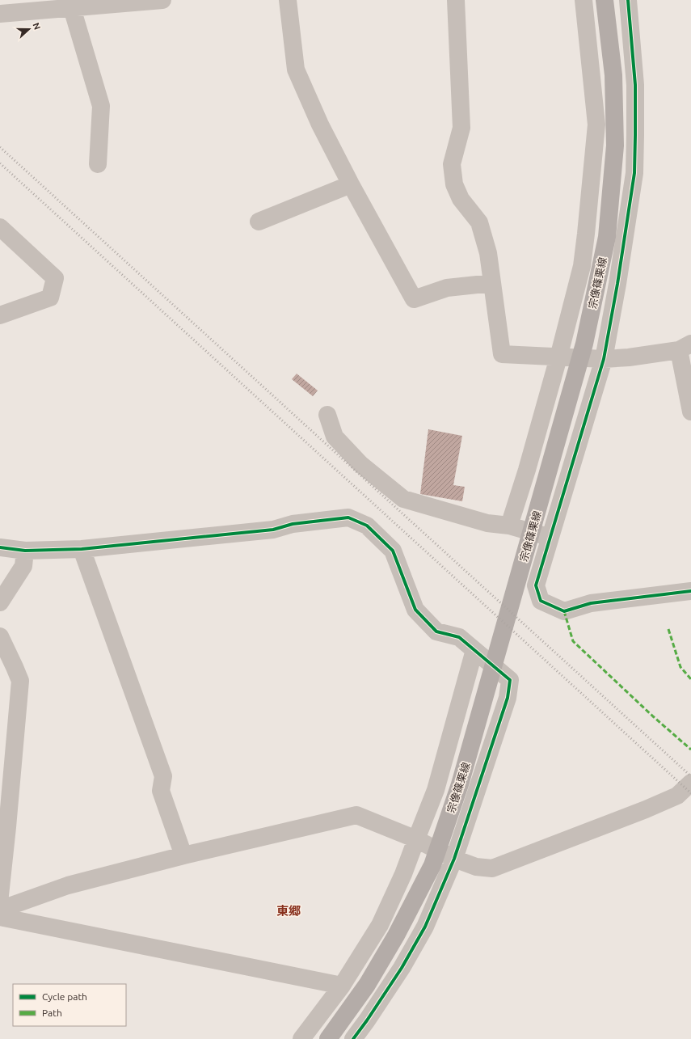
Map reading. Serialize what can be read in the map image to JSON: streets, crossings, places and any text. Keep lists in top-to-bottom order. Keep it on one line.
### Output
{"streets":{"main road":["宗像篠栗線"]},"districts":["東郷"],"legend":["Cycle path","Path"],"north":"right"}
